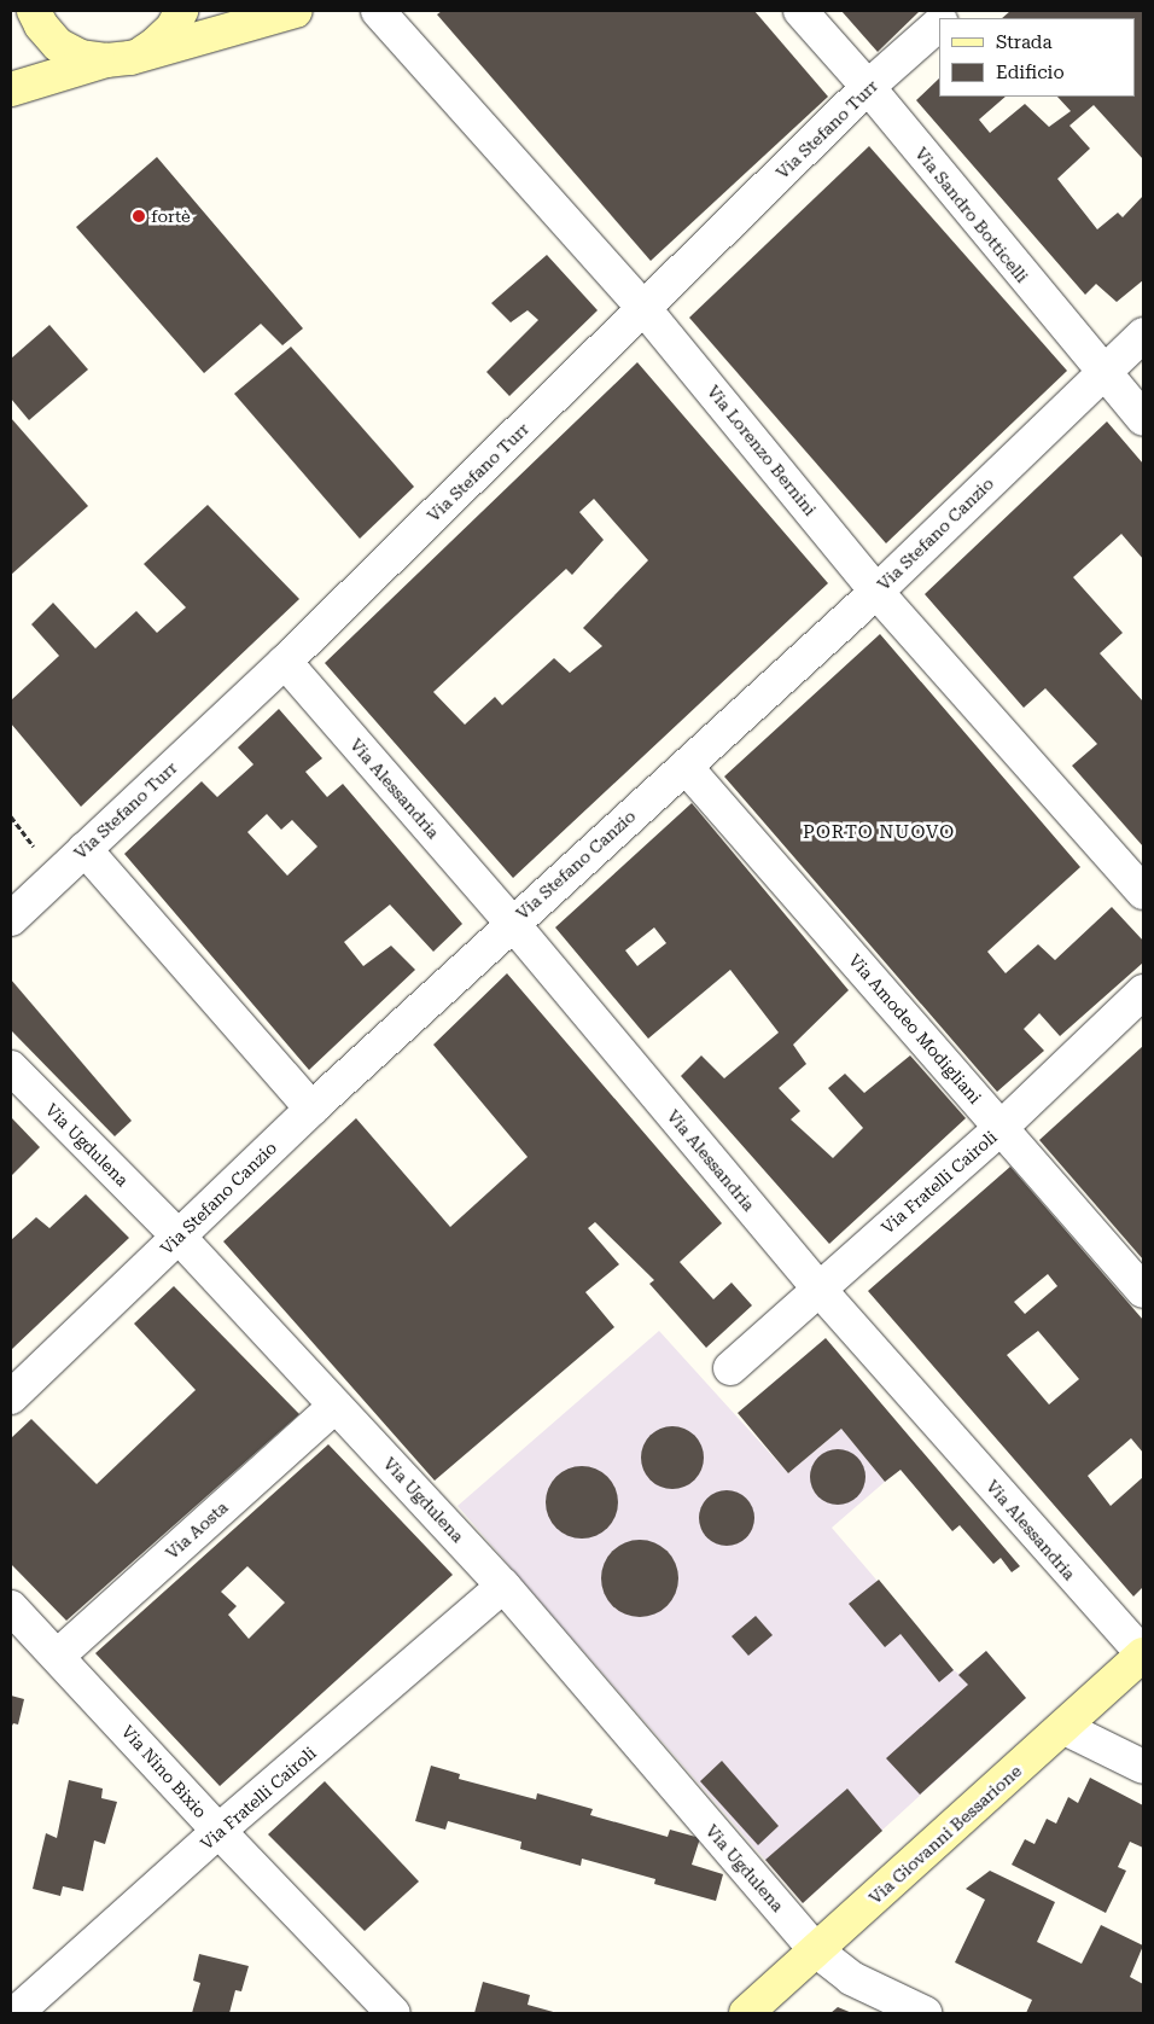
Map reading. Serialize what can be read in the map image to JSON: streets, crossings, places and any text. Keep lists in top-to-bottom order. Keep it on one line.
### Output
{"streets":{"street":["Via Stefano Turr","Via Sandro Botticelli","Via Lorenzo Bernini","Via Stefano Canzio","Via Alessandria","Via Amodeo Modigliani","Via Ugdulena","Via Fratelli Cairoli","Via Aosta","Via Nino Bixio","Via Giovanni Bessarione"]},"crossings":[["Via Stefano Turr","Via Sandro Botticelli"],["Via Stefano Turr","Via Lorenzo Bernini"],["Via Stefano Turr","Via Alessandria"],["Via Sandro Botticelli","Via Stefano Canzio"],["Via Lorenzo Bernini","Via Stefano Canzio"],["Via Stefano Canzio","Via Alessandria"],["Via Stefano Canzio","Via Amodeo Modigliani"],["Via Stefano Canzio","Via Ugdulena"],["Via Alessandria","Via Fratelli Cairoli"],["Via Alessandria","Via Giovanni Bessarione"],["Via Amodeo Modigliani","Via Fratelli Cairoli"],["Via Ugdulena","Via Fratelli Cairoli"],["Via Ugdulena","Via Aosta"],["Via Ugdulena","Via Giovanni Bessarione"],["Via Fratelli Cairoli","Via Nino Bixio"],["Via Aosta","Via Nino Bixio"]],"districts":["PORTO NUOVO"],"places":["fortè"],"legend":["Strada","Edificio"]}
